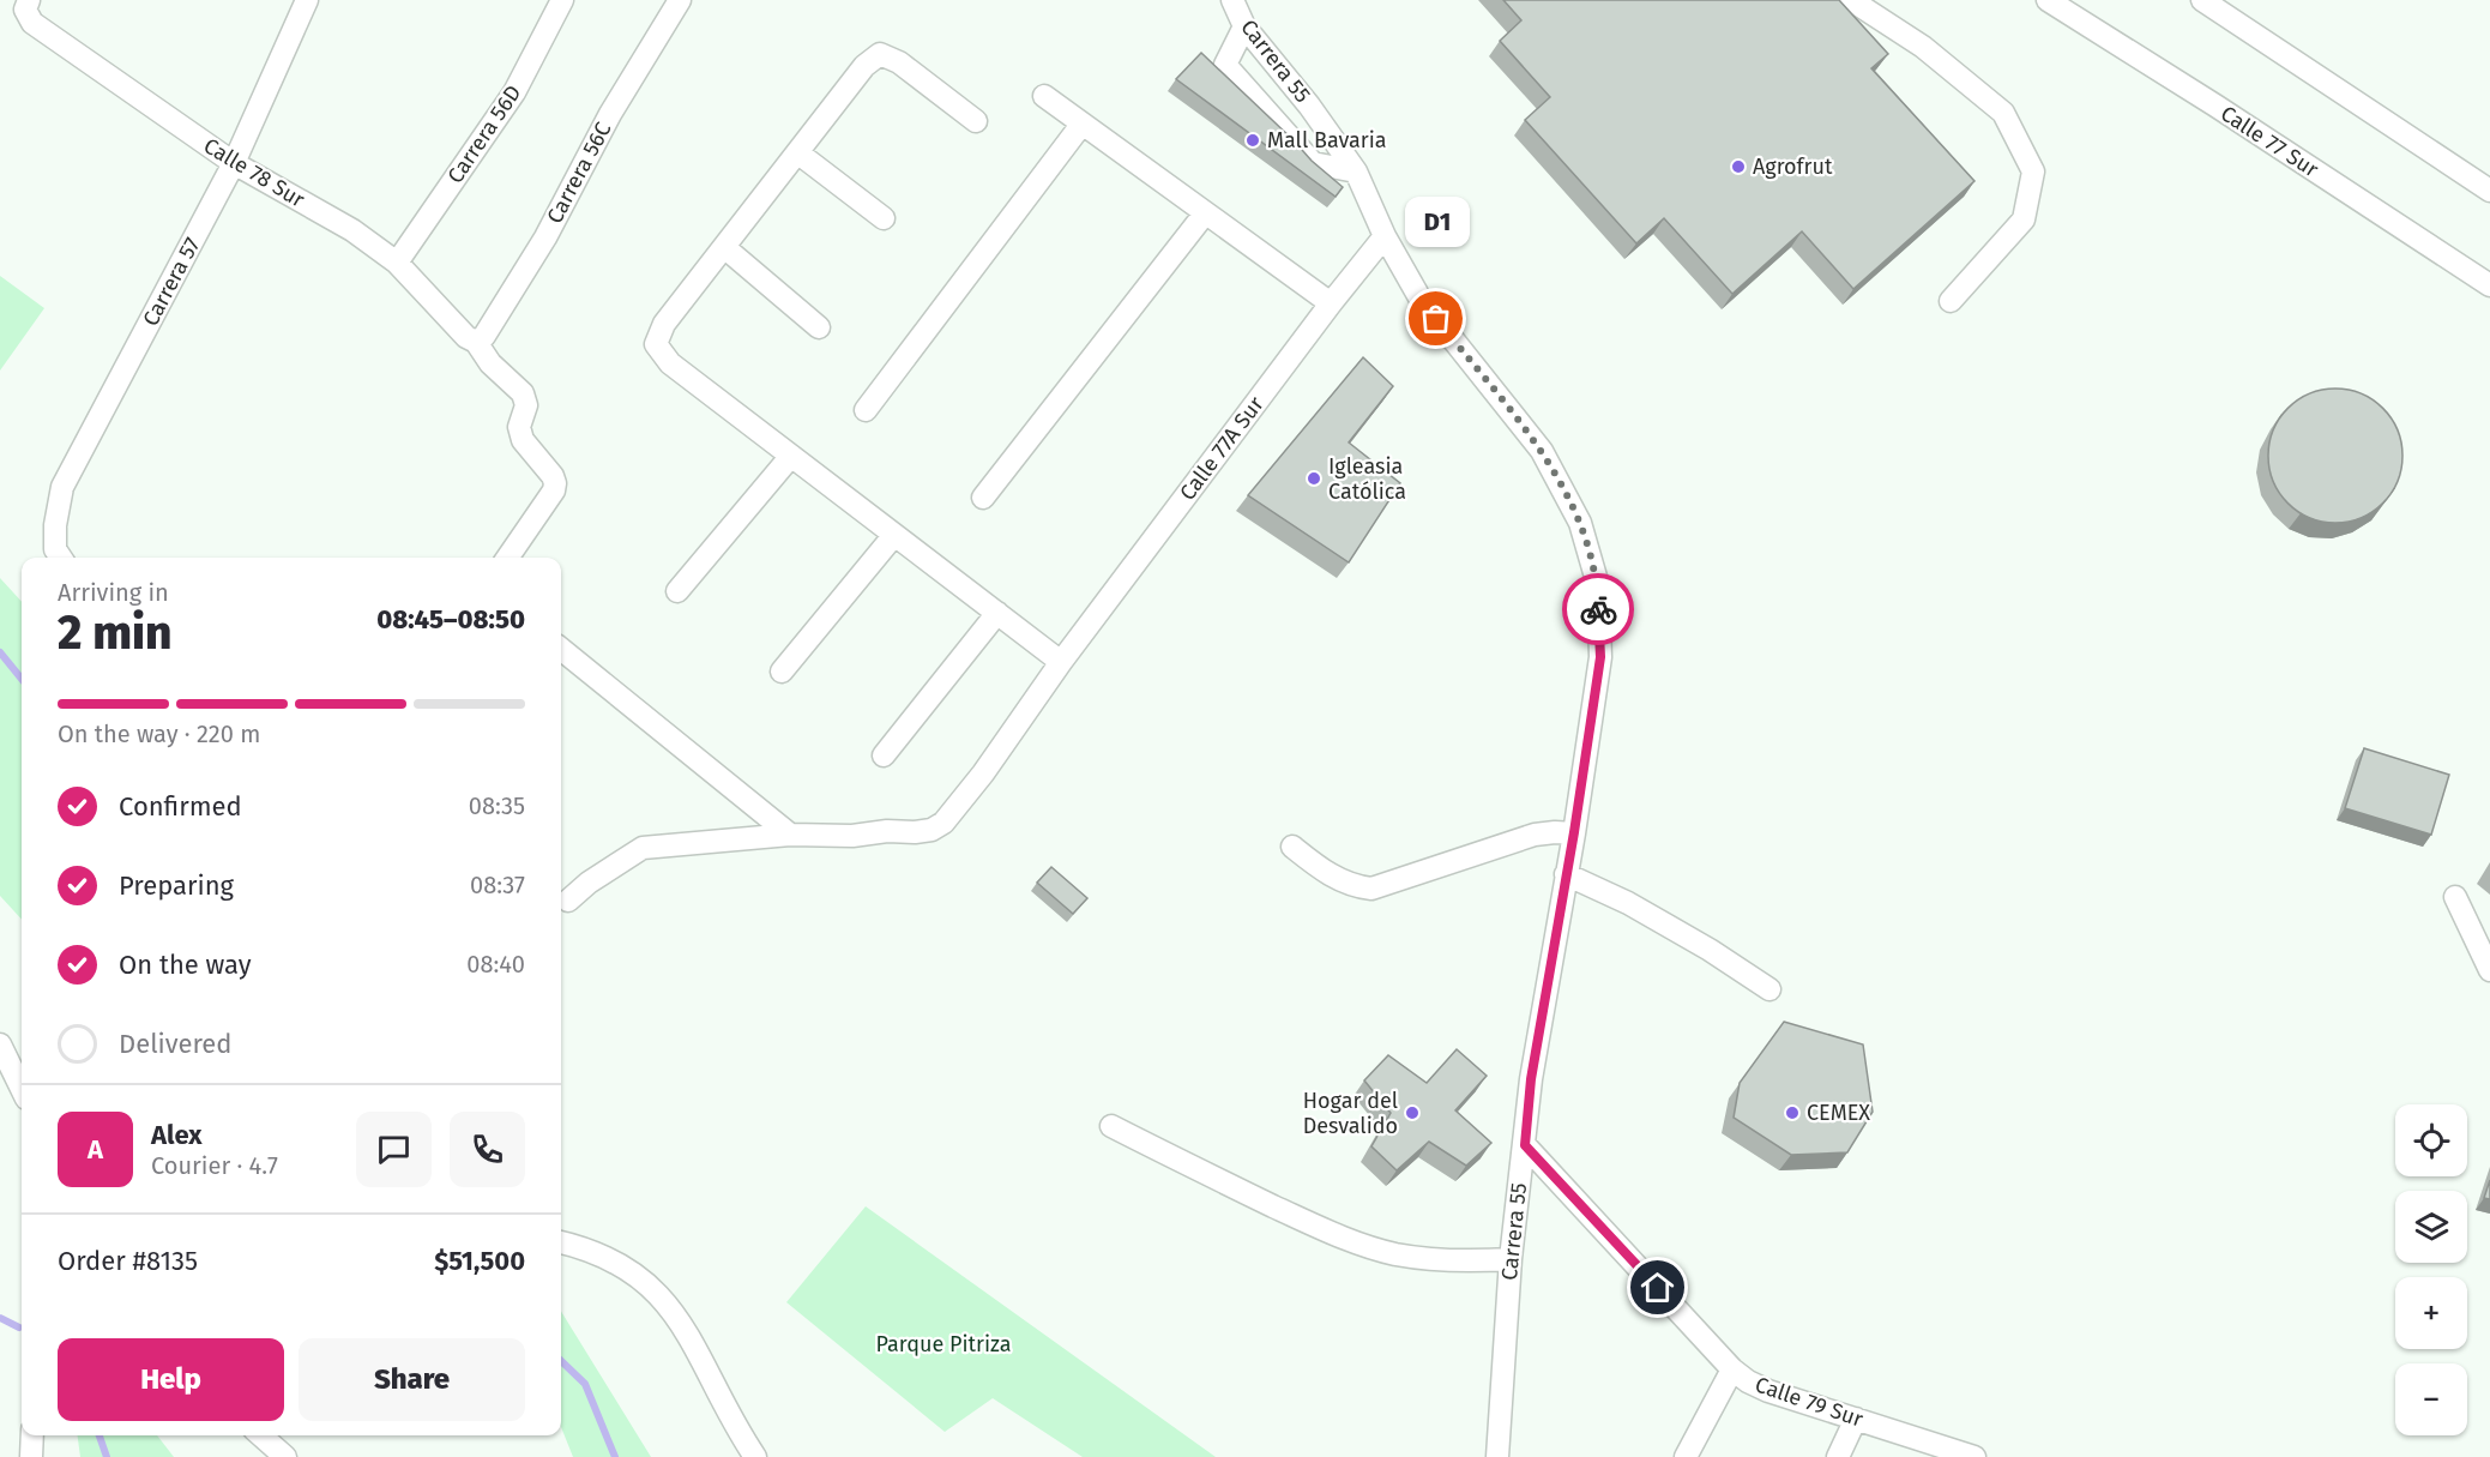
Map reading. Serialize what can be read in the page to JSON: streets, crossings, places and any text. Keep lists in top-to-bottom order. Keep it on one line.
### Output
{"streets":{"street":["Carrera 55","Carrera 56D","Calle 77 Sur","Calle 78 Sur","Carrera 56C","Carrera 57","Calle 77A Sur","Calle 79 Sur"]},"crossings":[["Carrera 55","Calle 77A Sur"],["Carrera 55","Calle 79 Sur"],["Carrera 56D","Calle 78 Sur"],["Calle 78 Sur","Carrera 56C"],["Calle 78 Sur","Carrera 57"]],"parks":["Parque Pitriza"],"places":["Mall Bavaria","Agrofrut","D1","Igleasia Católica","Hogar del Desvalido","CEMEX"],"page":{"bubble":"D1","heading":["2 min","Arriving in","08:45–08:50"],"panel":["Alex","Courier · 4.7","Order #8135","$51,500"],"bar":"On the way · 220 m","list":[["Confirmed","08:35"],["Preparing","08:37"],["On the way","08:40"],"Delivered"],"map_buttons":["+","−"],"round":"A","buttons":["Help","Share"]}}
